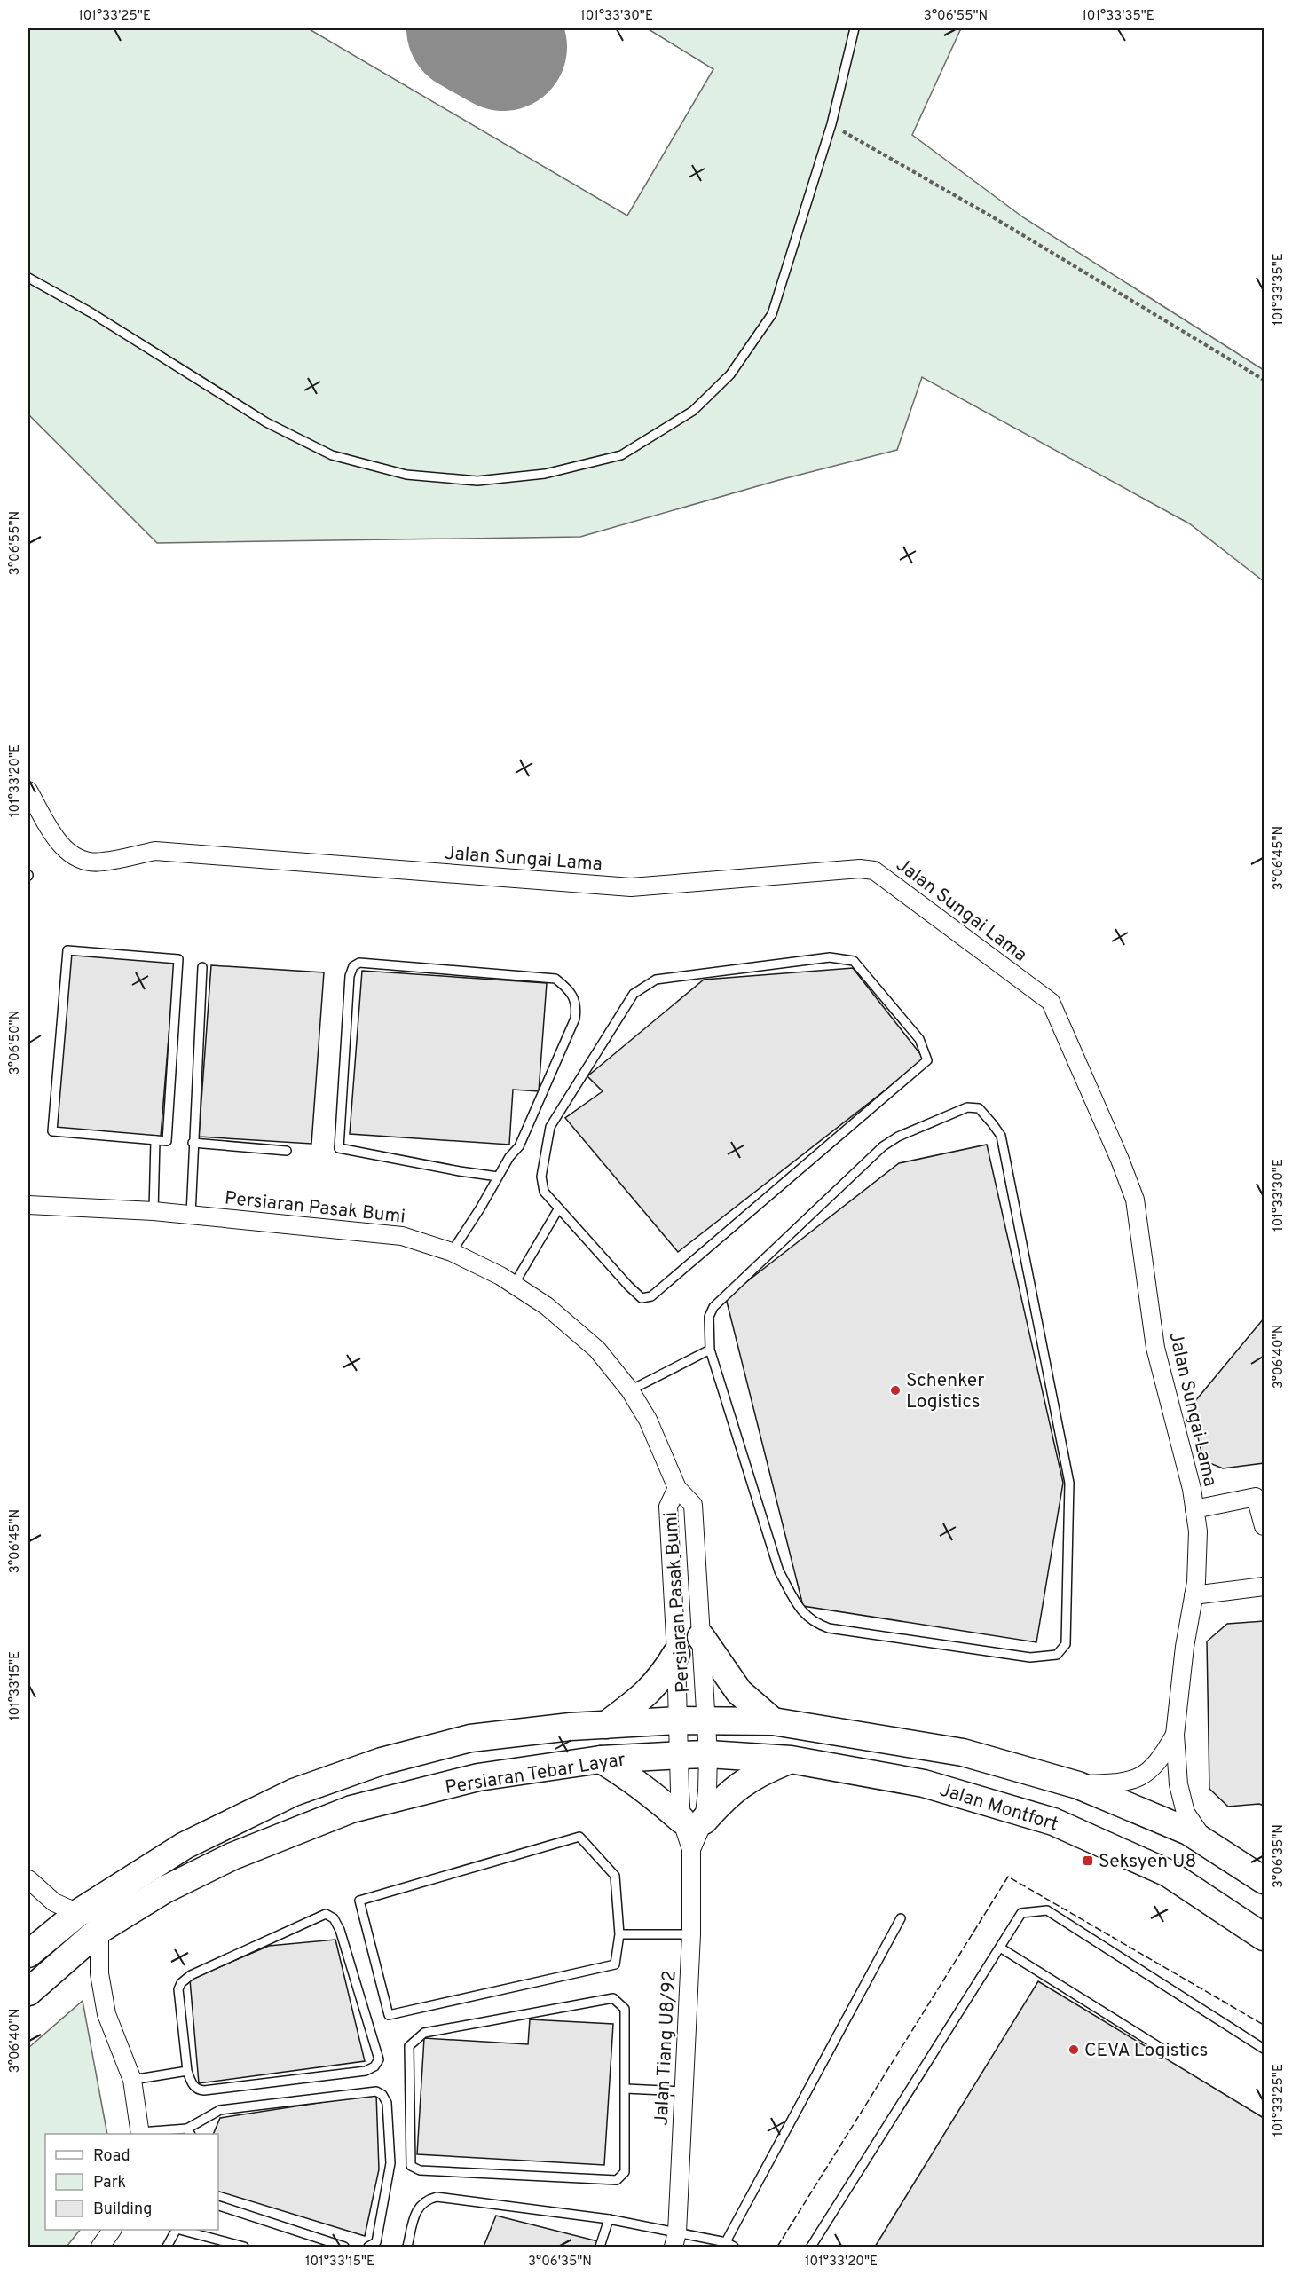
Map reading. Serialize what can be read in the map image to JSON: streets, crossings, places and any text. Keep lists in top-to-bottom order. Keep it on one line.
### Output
{"streets":{"main road":["Persiaran Tebar Layar","Jalan Montfort"],"street":["Jalan Sungai Lama","Persiaran Pasak Bumi","Jalan Tiang U8/92"]},"crossings":[["Persiaran Pasak Bumi","Persiaran Tebar Layar"],["Persiaran Pasak Bumi","Jalan Tiang U8/92"],["Persiaran Tebar Layar","Jalan Montfort"],["Persiaran Tebar Layar","Jalan Tiang U8/92"],["Jalan Montfort","Jalan Tiang U8/92"]],"places":{"other":["Schenker Logistics","CEVA Logistics"],"transit":["Seksyen U8"]},"legend":["Road","Park","Building"],"coordinates":["101°33'25\"E","101°33'30\"E","3°06'55\"N","101°33'35\"E","101°33'20\"E","3°06'45\"N","3°06'50\"N","3°06'40\"N","101°33'15\"E","3°06'35\"N"]}
